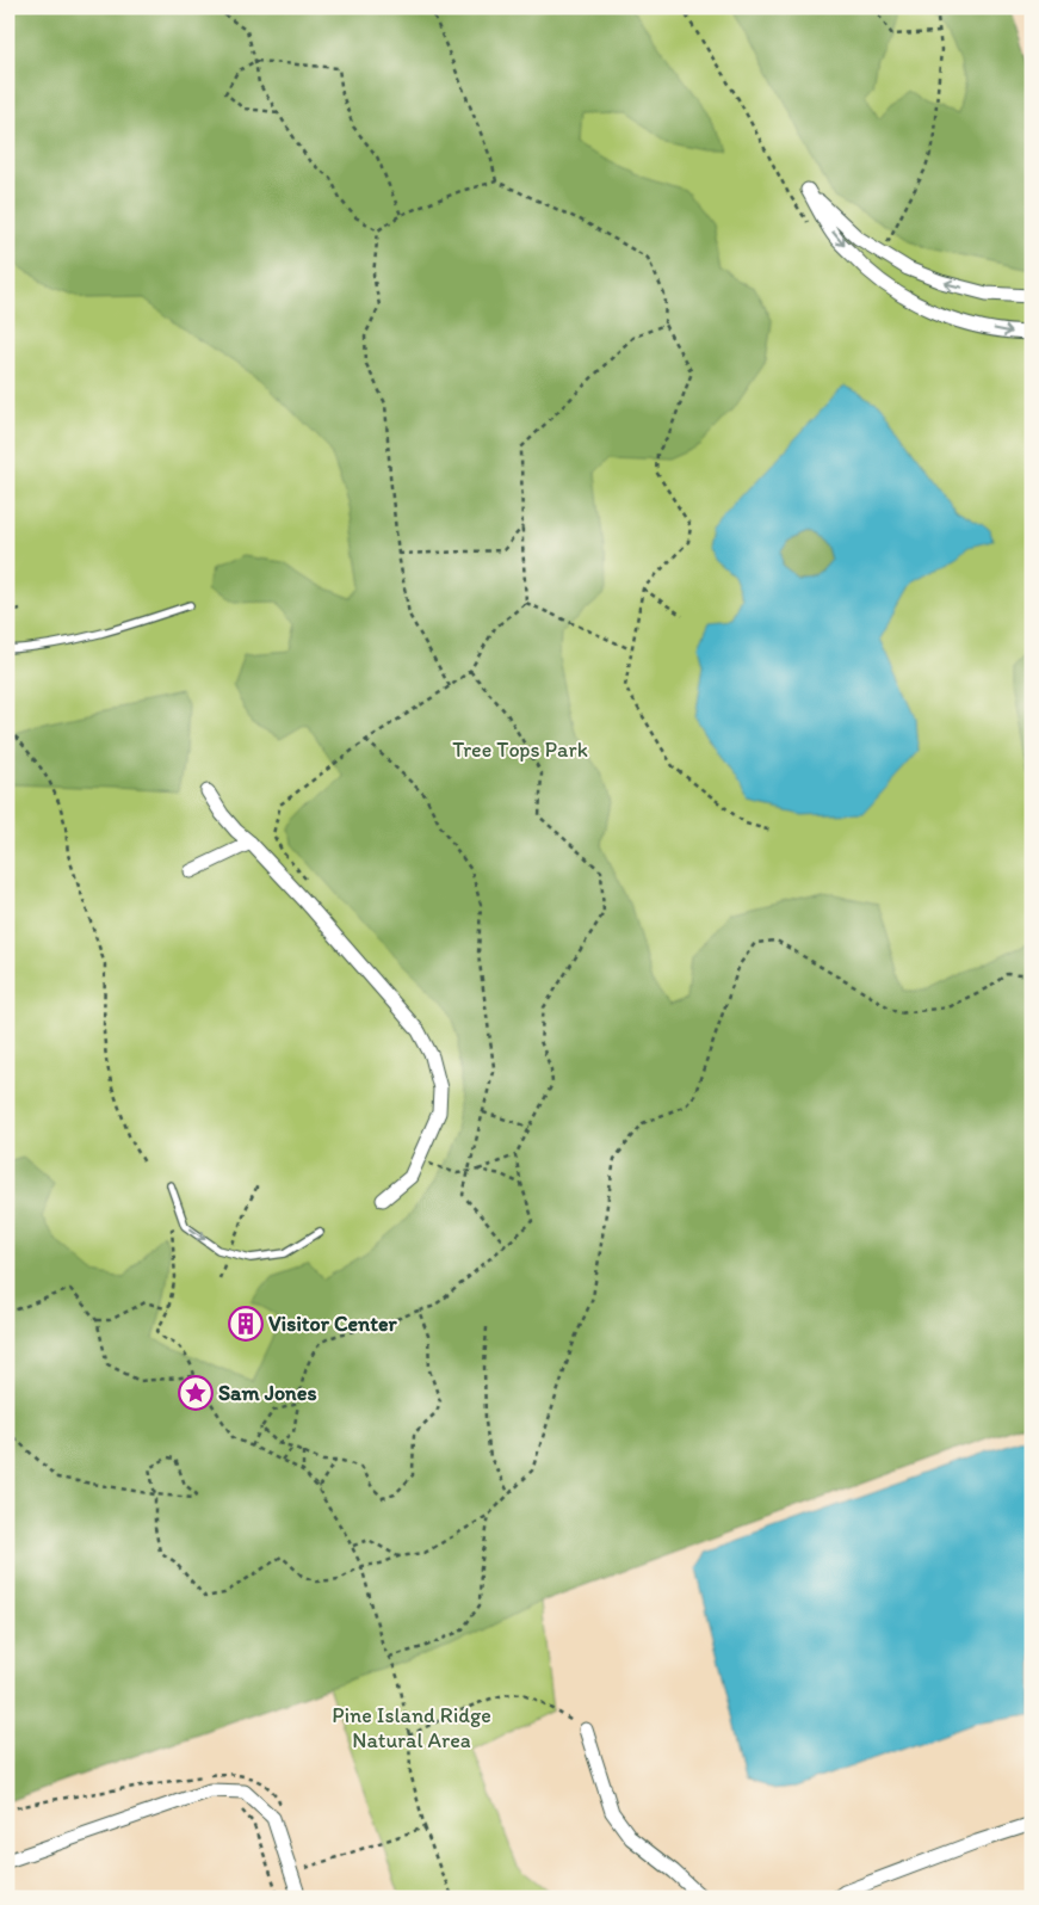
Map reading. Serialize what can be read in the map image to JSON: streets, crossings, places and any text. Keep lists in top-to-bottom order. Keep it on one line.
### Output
{"parks":["Tree Tops Park","Pine Island Ridge Natural Area"],"places":{"building":["Visitor Center"],"place":["Sam Jones"]}}
